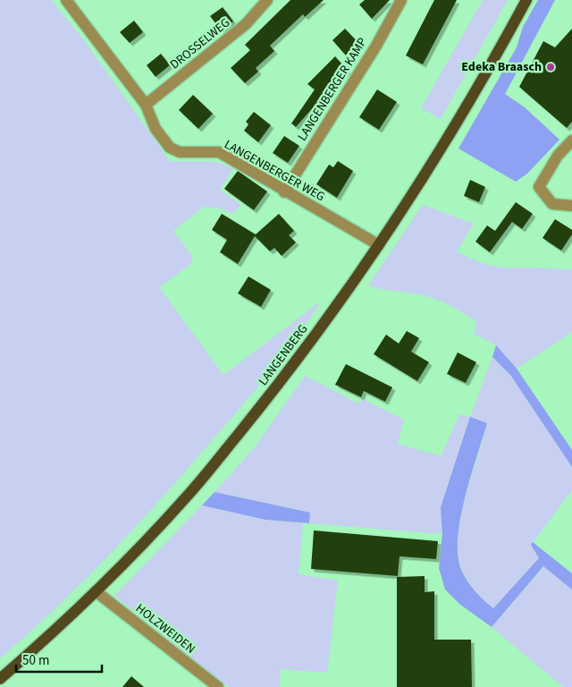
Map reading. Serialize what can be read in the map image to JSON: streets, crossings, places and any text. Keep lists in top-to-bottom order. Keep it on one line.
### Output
{"streets":{"main road":["LANGENBERG"],"street":["DROSSELWEG","LANGENBERGER KAMP","LANGENBERGER WEG","HOLZWEIDEN"]},"crossings":[["DROSSELWEG","LANGENBERGER WEG"],["LANGENBERGER KAMP","LANGENBERGER WEG"],["LANGENBERGER WEG","LANGENBERG"],["LANGENBERG","HOLZWEIDEN"]],"places":["Edeka Braasch"],"scale_bar":"50 m"}
